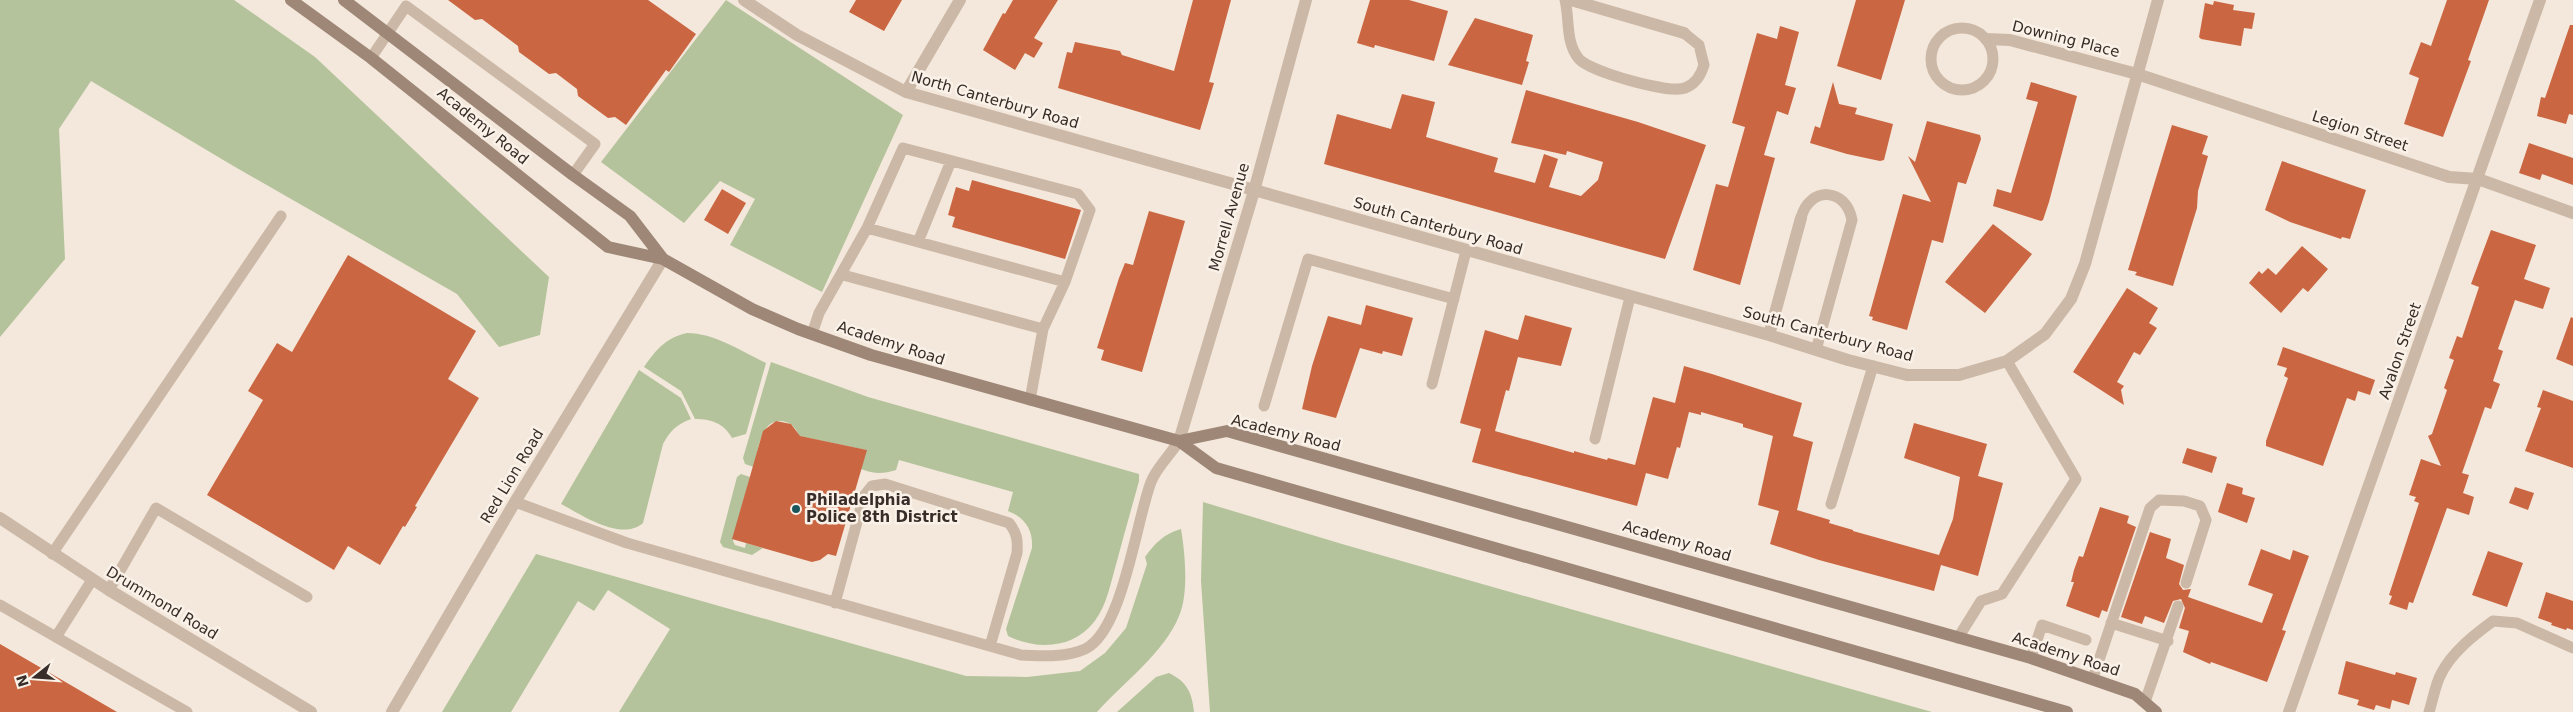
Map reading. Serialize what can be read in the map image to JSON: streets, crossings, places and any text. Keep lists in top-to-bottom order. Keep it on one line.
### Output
{"streets":{"main road":["Academy Road"],"street":["Downing Place","North Canterbury Road","Legion Street","Morrell Avenue","South Canterbury Road","Avalon Street","Red Lion Road","Drummond Road"]},"crossings":[["Downing Place","Legion Street"],["Downing Place","South Canterbury Road"],["North Canterbury Road","Morrell Avenue"],["North Canterbury Road","South Canterbury Road"],["Academy Road","Morrell Avenue"],["Academy Road","Red Lion Road"],["Legion Street","South Canterbury Road"],["Legion Street","Avalon Street"],["Morrell Avenue","South Canterbury Road"]],"places":["Philadelphia Police 8th District"],"north":"left"}
